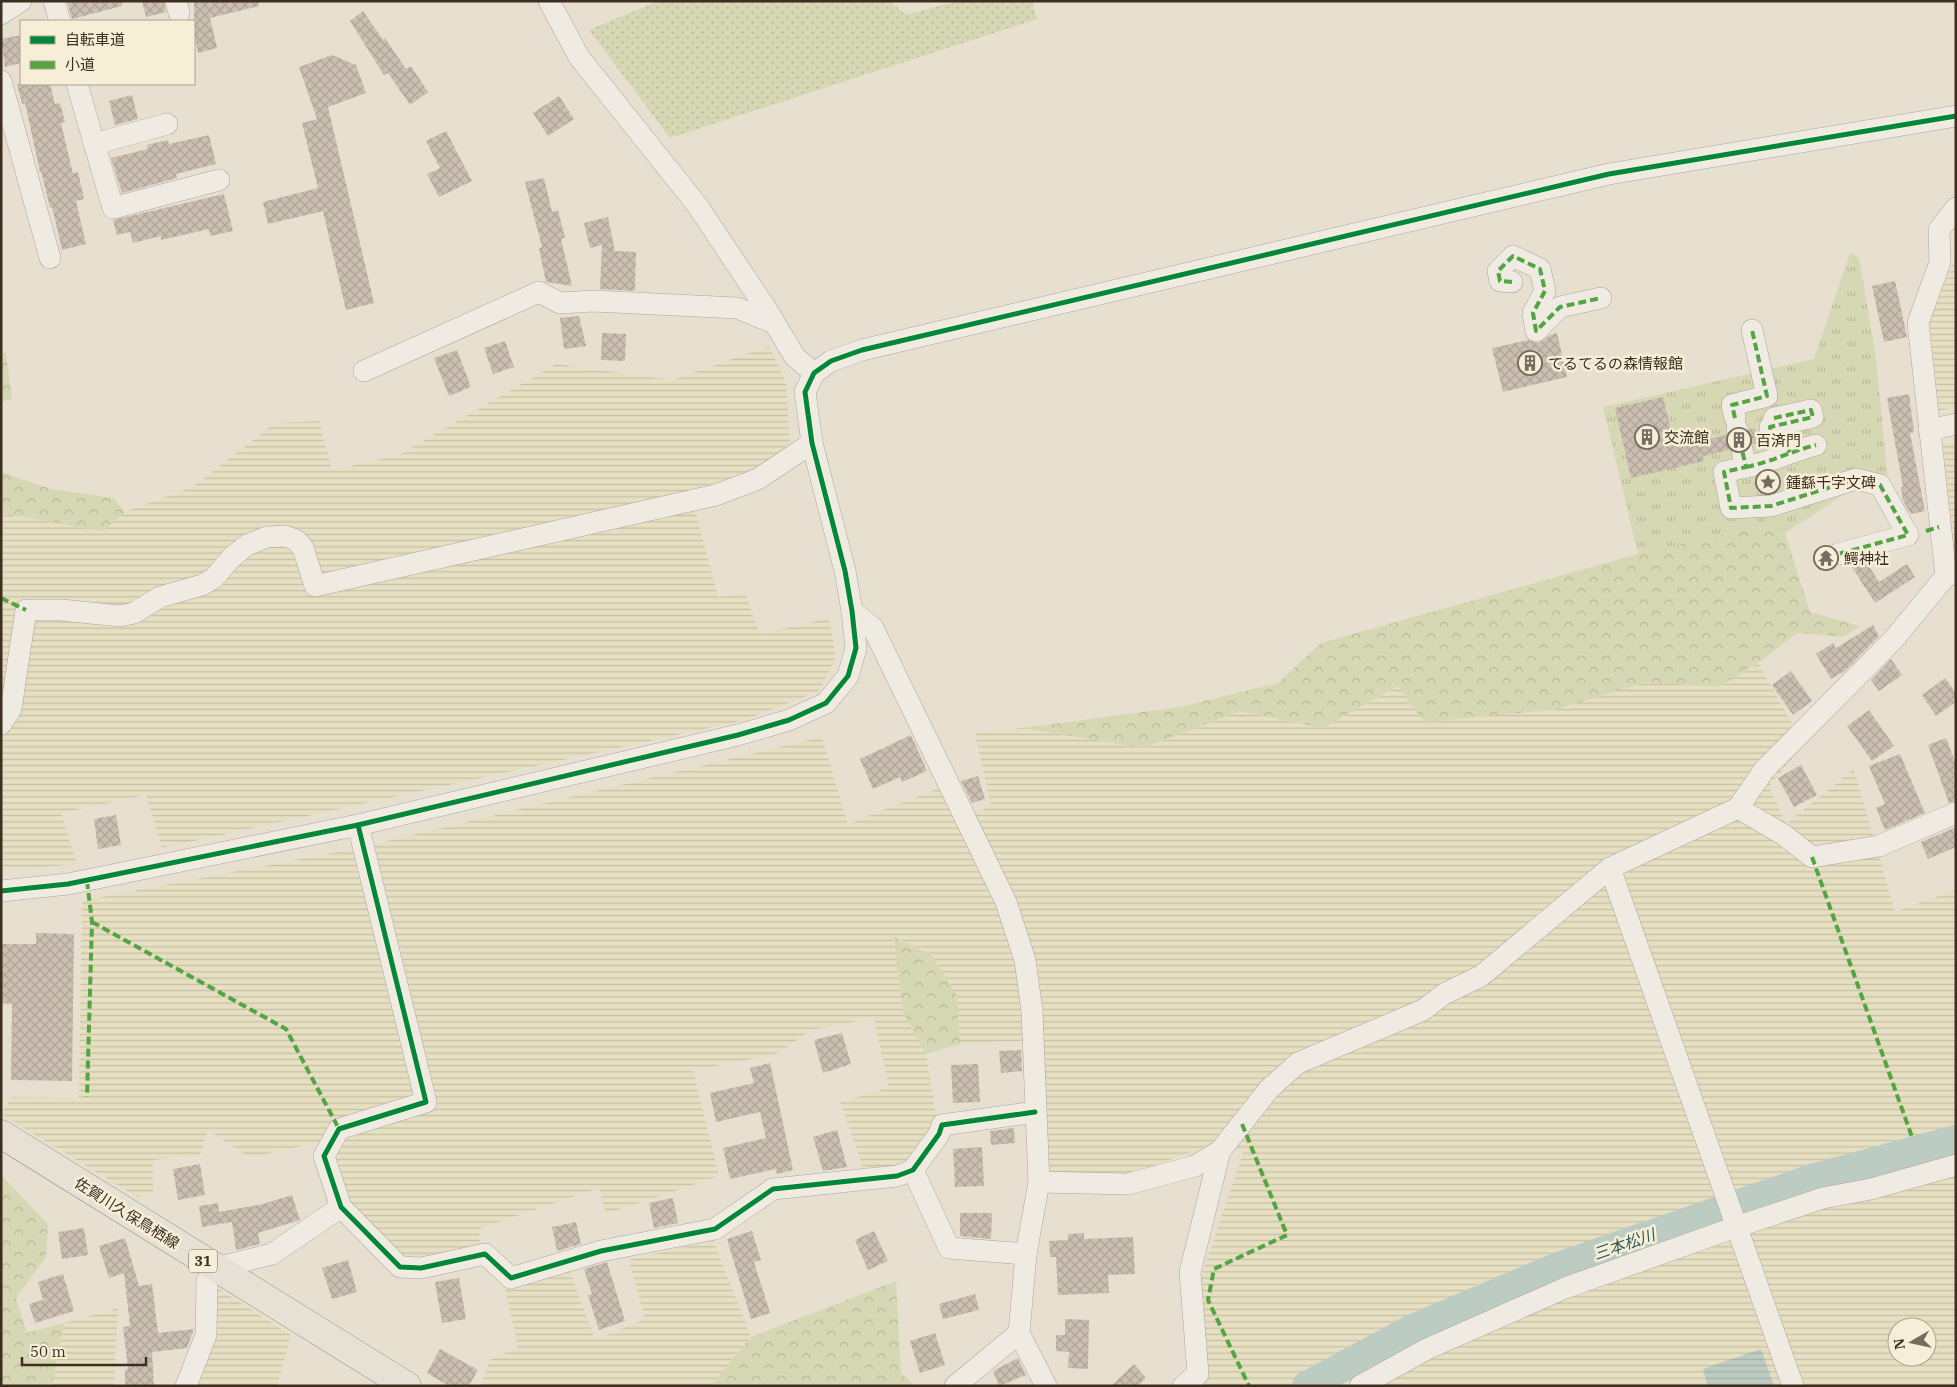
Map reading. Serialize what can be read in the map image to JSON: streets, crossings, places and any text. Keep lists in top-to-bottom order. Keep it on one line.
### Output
{"streets":{"main road":["佐賀川久保鳥栖線","31"]},"water":["三本松川"],"places":{"building":["てるてるの森情報館","交流館","百済門"],"place":["鍾繇千字文碑"],"temple":["鰐神社"]},"legend":["自転車道","小道"],"scale_bar":"50 m","north":"left"}
